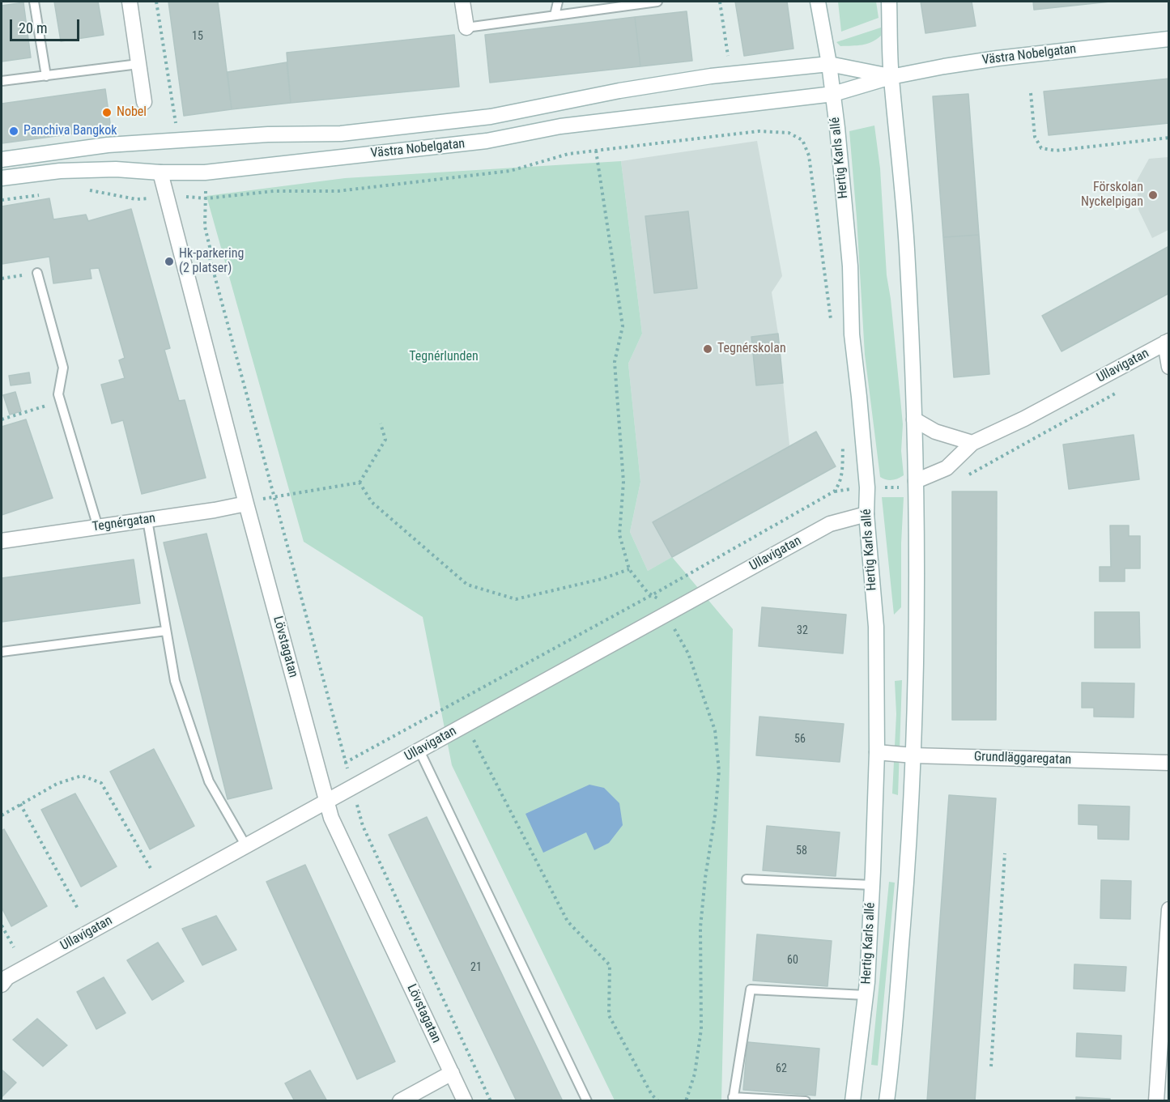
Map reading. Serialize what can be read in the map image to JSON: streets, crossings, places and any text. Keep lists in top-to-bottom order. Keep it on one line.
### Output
{"streets":{"main road":["Västra Nobelgatan","Hertig Karls allé","Ullavigatan","Tegnérgatan","Lövstagatan","Grundläggaregatan"]},"crossings":[["Västra Nobelgatan","Hertig Karls allé"],["Västra Nobelgatan","Lövstagatan"],["Hertig Karls allé","Ullavigatan"],["Hertig Karls allé","Grundläggaregatan"],["Ullavigatan","Lövstagatan"],["Tegnérgatan","Lövstagatan"]],"parks":["Tegnérlunden"],"places":["Nobel","Panchiva Bangkok","Förskolan Nyckelpigan","Hk-parkering (2 platser)","Tegnérskolan"],"house_numbers":["15","32","56","58","60","21","62"],"scale_bar":"20 m"}
